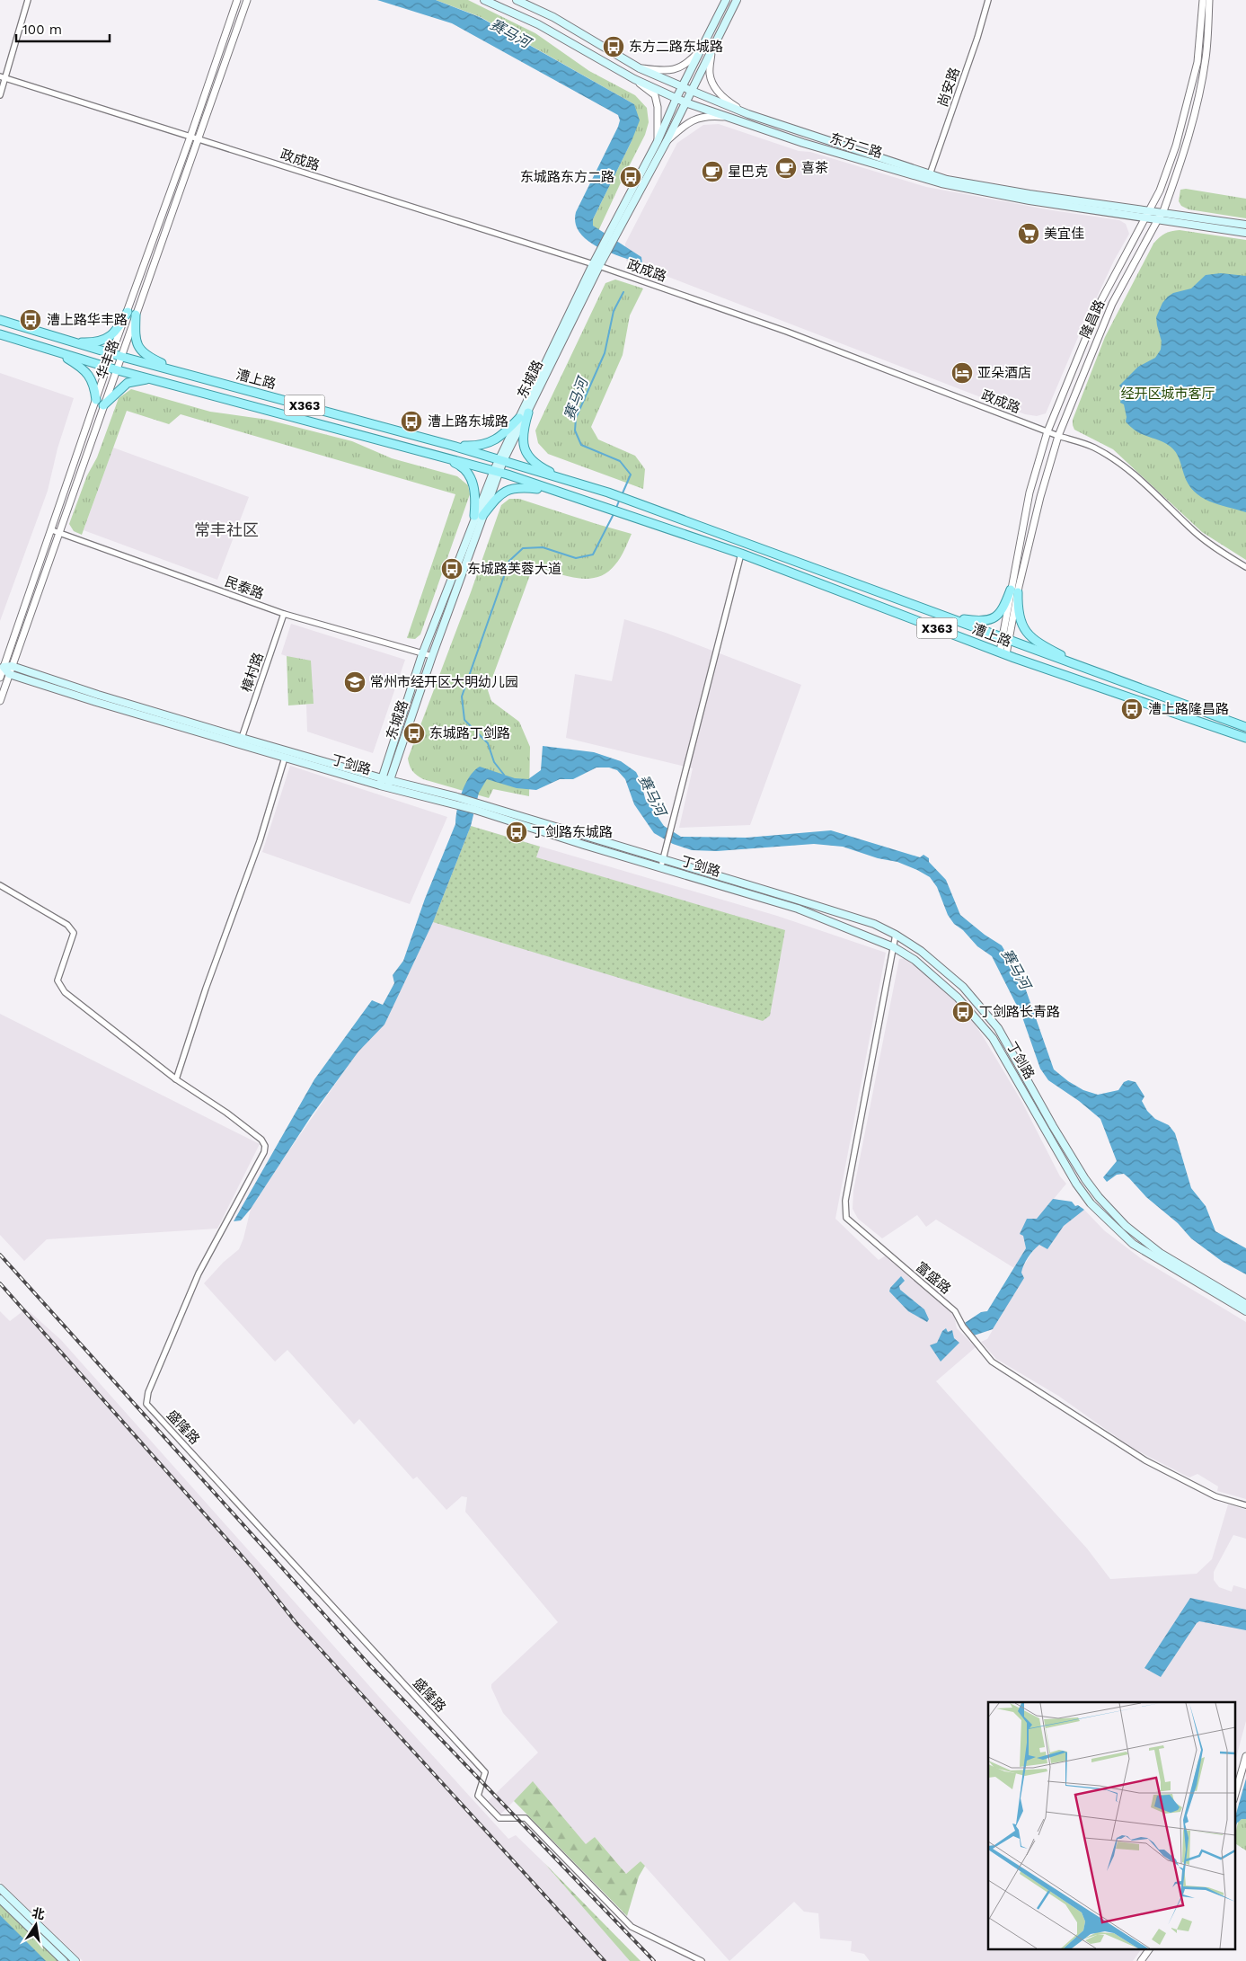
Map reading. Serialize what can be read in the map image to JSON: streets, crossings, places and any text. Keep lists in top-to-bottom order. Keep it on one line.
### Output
{"streets":{"main road":["东方二路","漕上路","东城路","X363","丁剑路"],"street":["尚安路","政成路","隆昌路","华丰路","民泰路","樟村路","富盛路","盛隆路"]},"crossings":[["尚安路","东方二路"],["东方二路","隆昌路"],["东方二路","东城路"],["政成路","隆昌路"],["政成路","华丰路"],["政成路","东城路"],["隆昌路","漕上路"],["华丰路","漕上路"],["华丰路","民泰路"],["华丰路","丁剑路"],["漕上路","东城路"],["东城路","民泰路"],["东城路","丁剑路"],["民泰路","樟村路"],["樟村路","丁剑路"],["丁剑路","富盛路"]],"districts":["常丰社区"],"water":["赛马河"],"parks":["经开区城市客厅"],"places":{"bus stop":["东方二路东城路","东城路东方二路","漕上路华丰路","漕上路东城路","东城路芙蓉大道","漕上路隆昌路","东城路丁剑路","丁剑路东城路","丁剑路长青路"],"cafe":["喜茶","星巴克"],"supermarket":["美宜佳"],"hotel":["亚朵酒店"],"school or university":["常州市经开区大明幼儿园"]},"scale_bar":"100 m","north":"top"}
